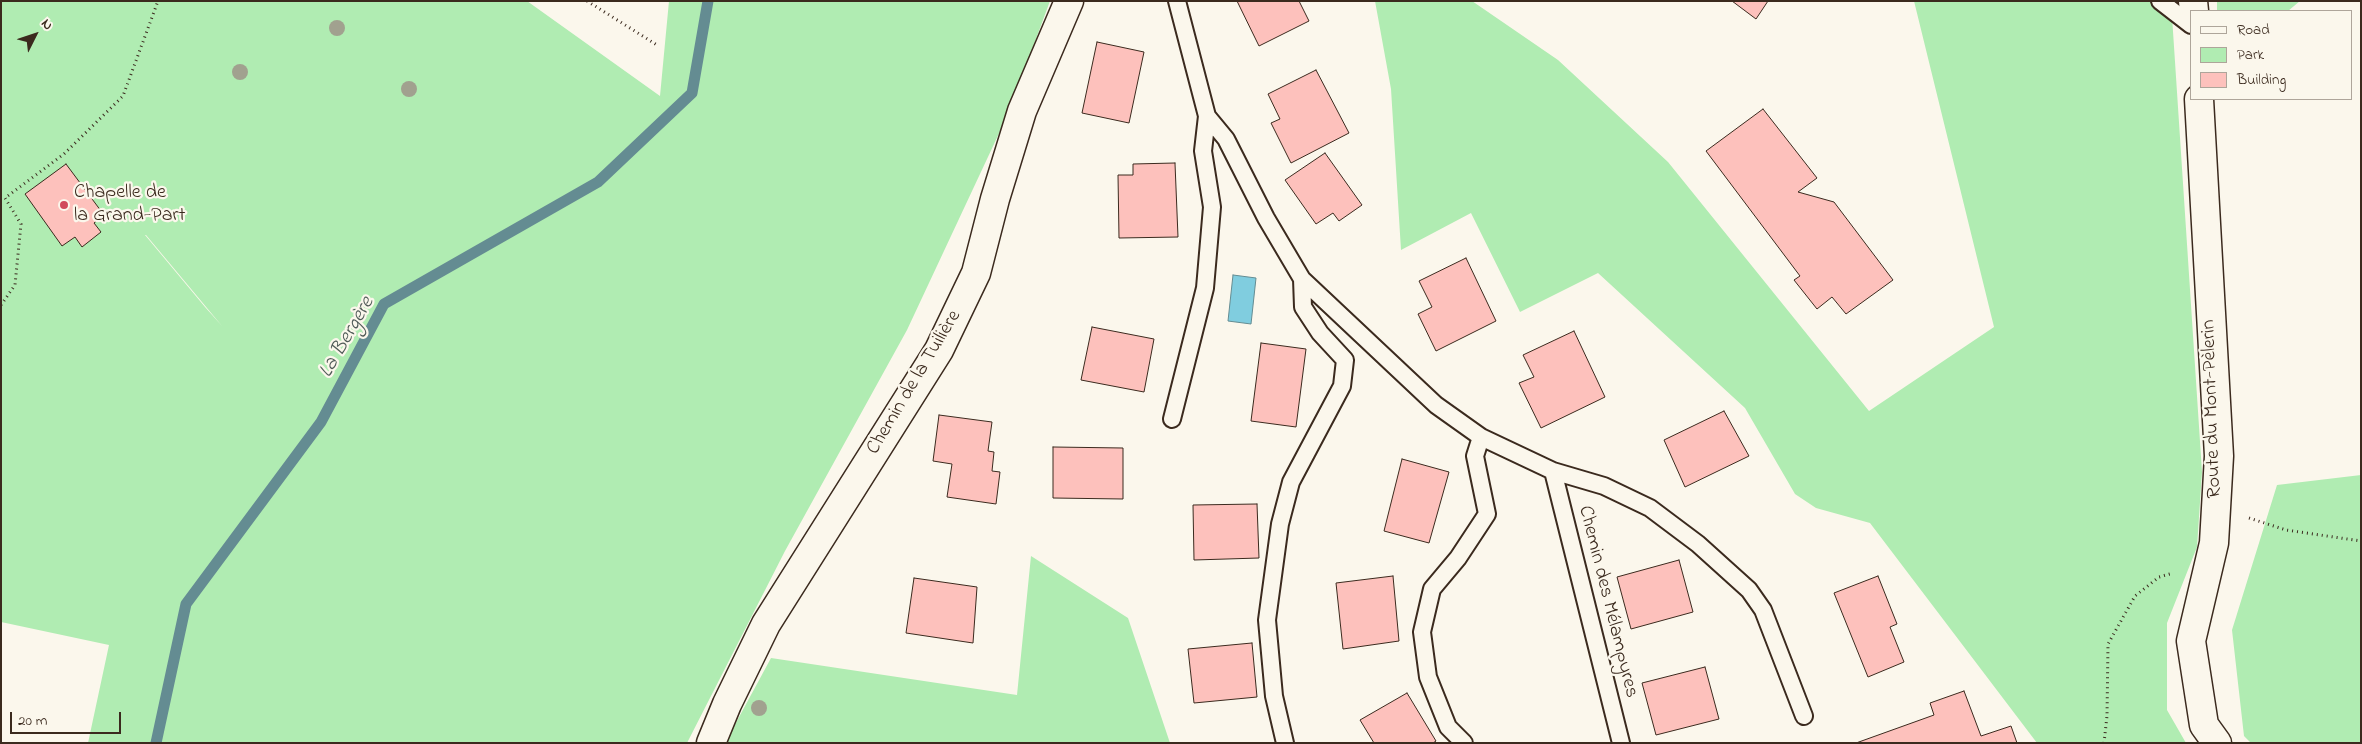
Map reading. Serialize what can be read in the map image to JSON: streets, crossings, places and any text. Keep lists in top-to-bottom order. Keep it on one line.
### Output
{"streets":{"street":["Chemin de la Tuilière","Route du Mont-Pèlerin"],"lane":["Chemin des Mélampyres"]},"water":["La Bergère"],"places":["Chapelle de la Grand-Part"],"legend":["Road","Park","Building"],"scale_bar":"20 m","north":"top right"}
